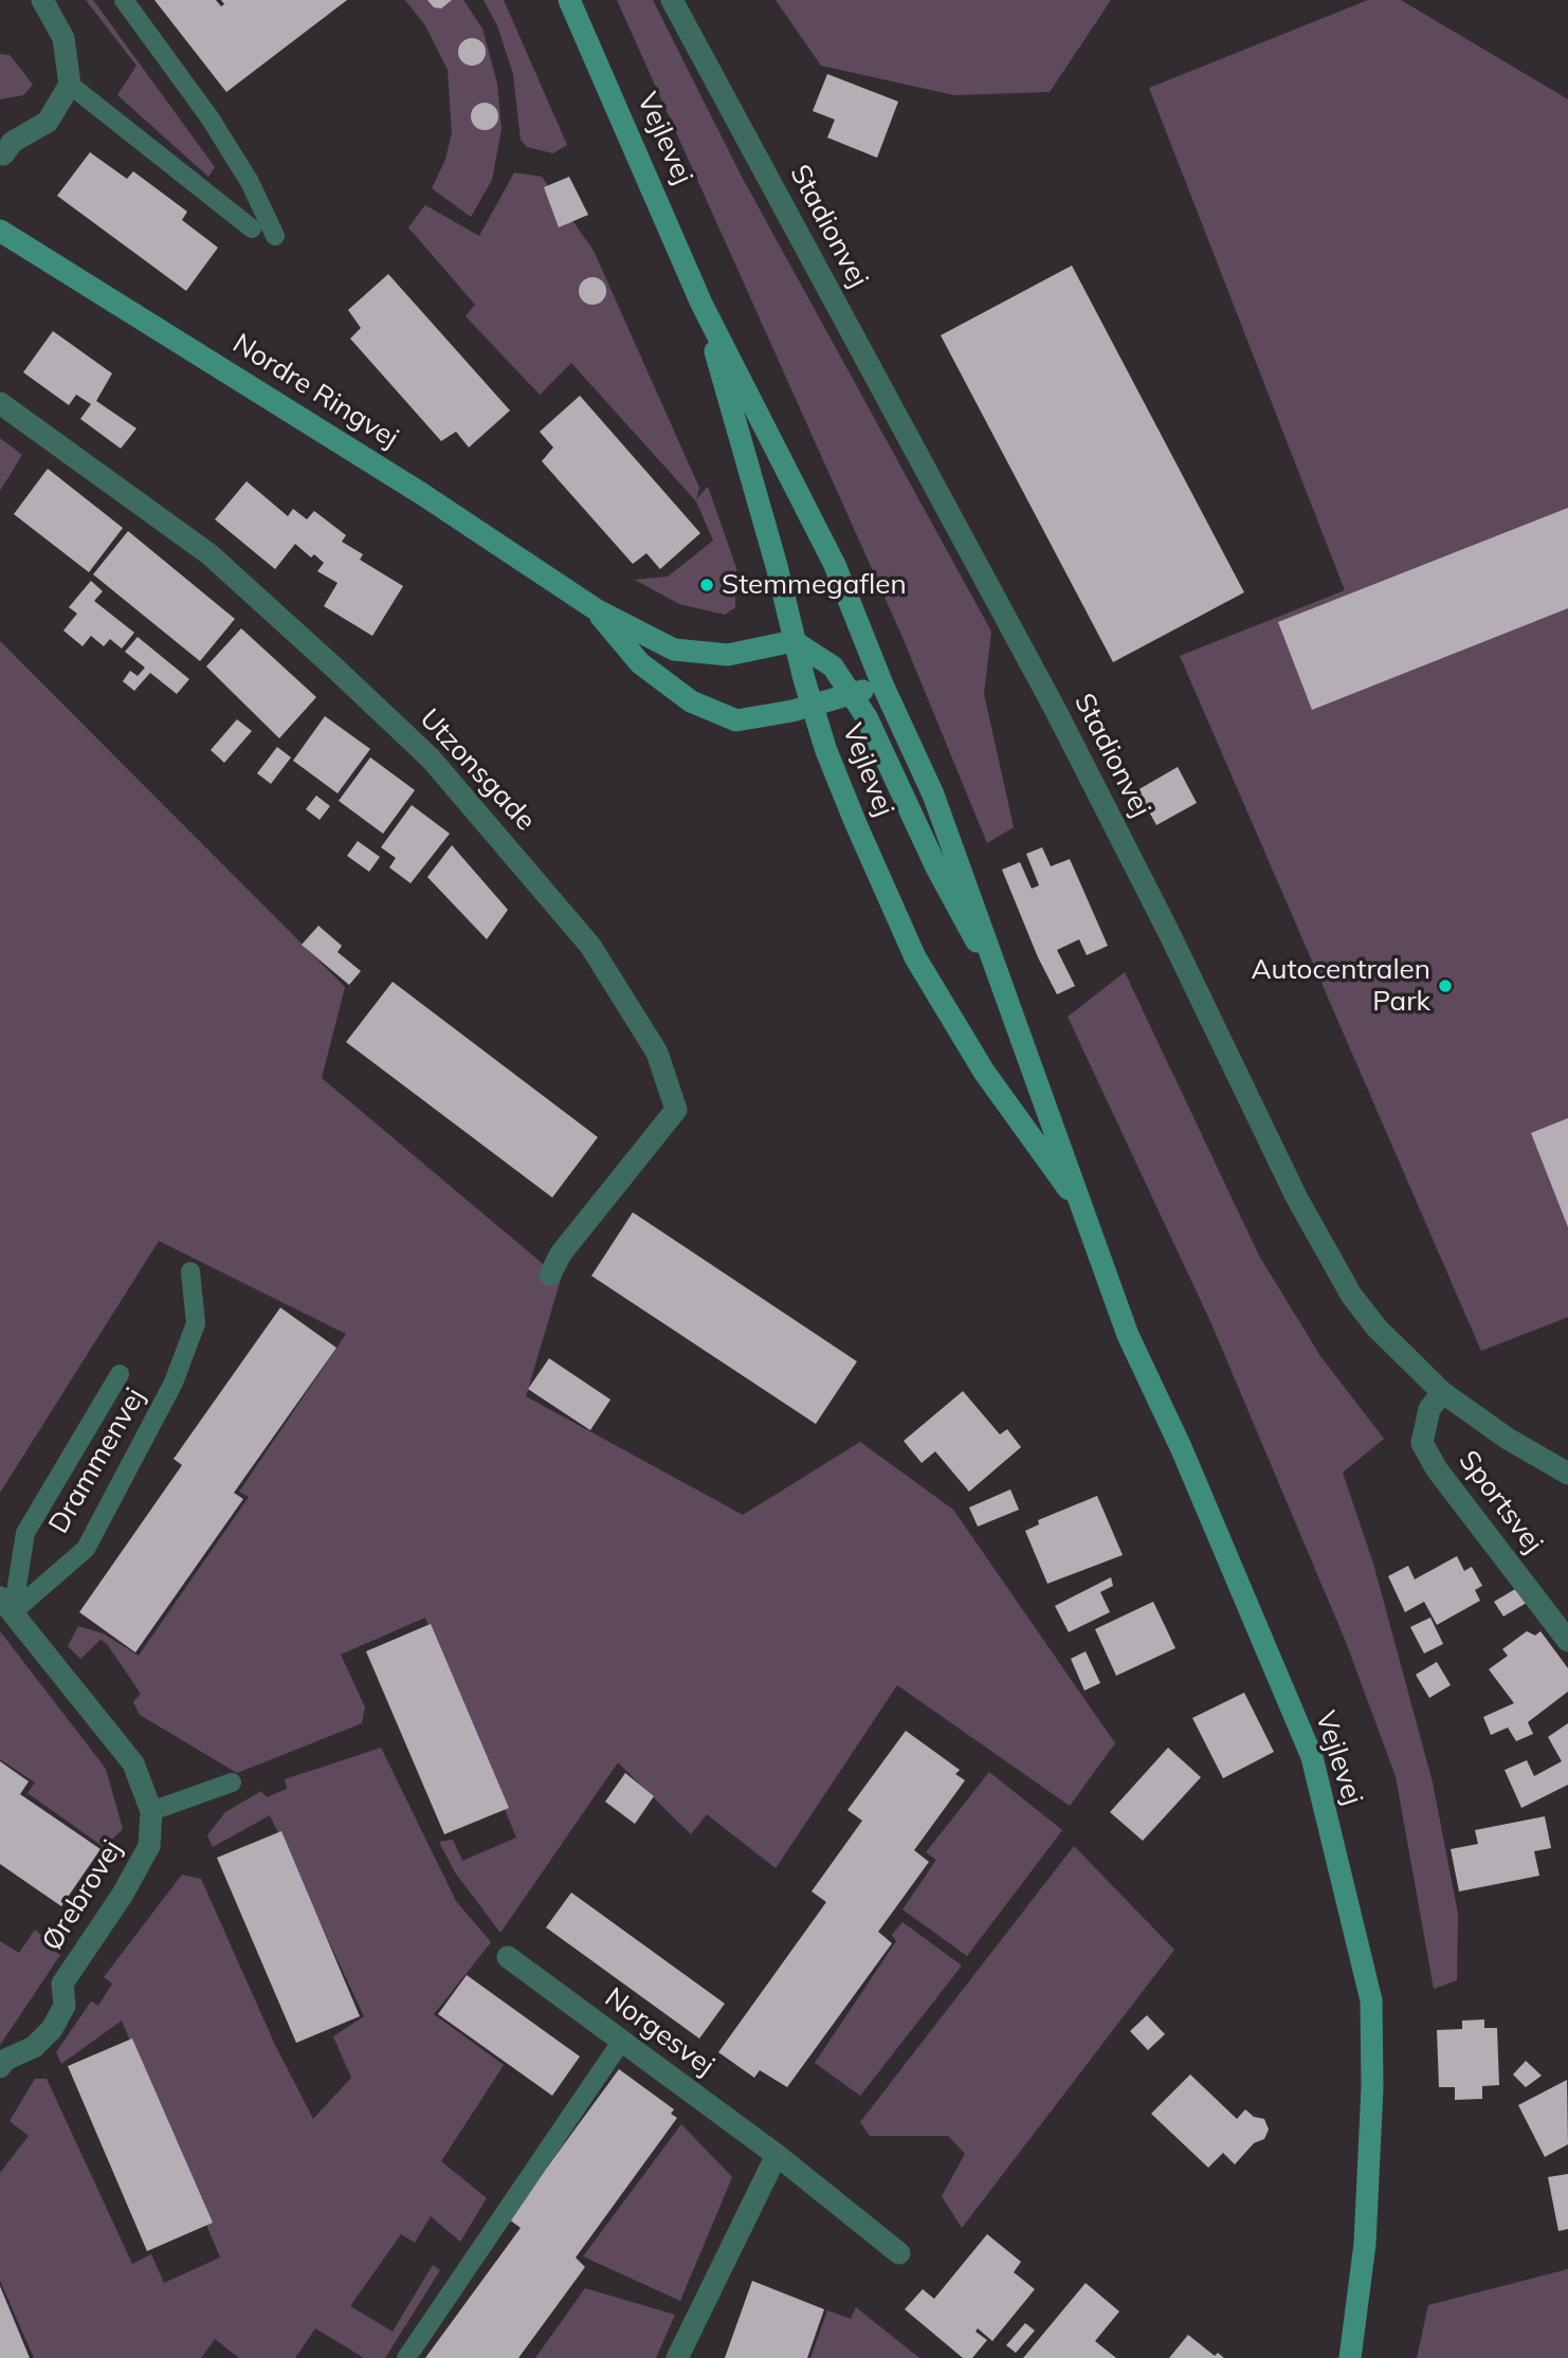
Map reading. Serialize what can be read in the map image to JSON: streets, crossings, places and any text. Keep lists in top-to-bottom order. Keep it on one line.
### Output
{"streets":{"main road":["Vejlevej","Nordre Ringvej"],"street":["Stadionvej","Utzonsgade","Sportsvej","Ørebrovej","Norgesvej"],"lane":["Drammenvej"]},"crossings":[["Vejlevej","Nordre Ringvej"],["Stadionvej","Sportsvej"],["Drammenvej","Ørebrovej"]],"places":["Stemmegaflen","Autocentralen Park"]}
